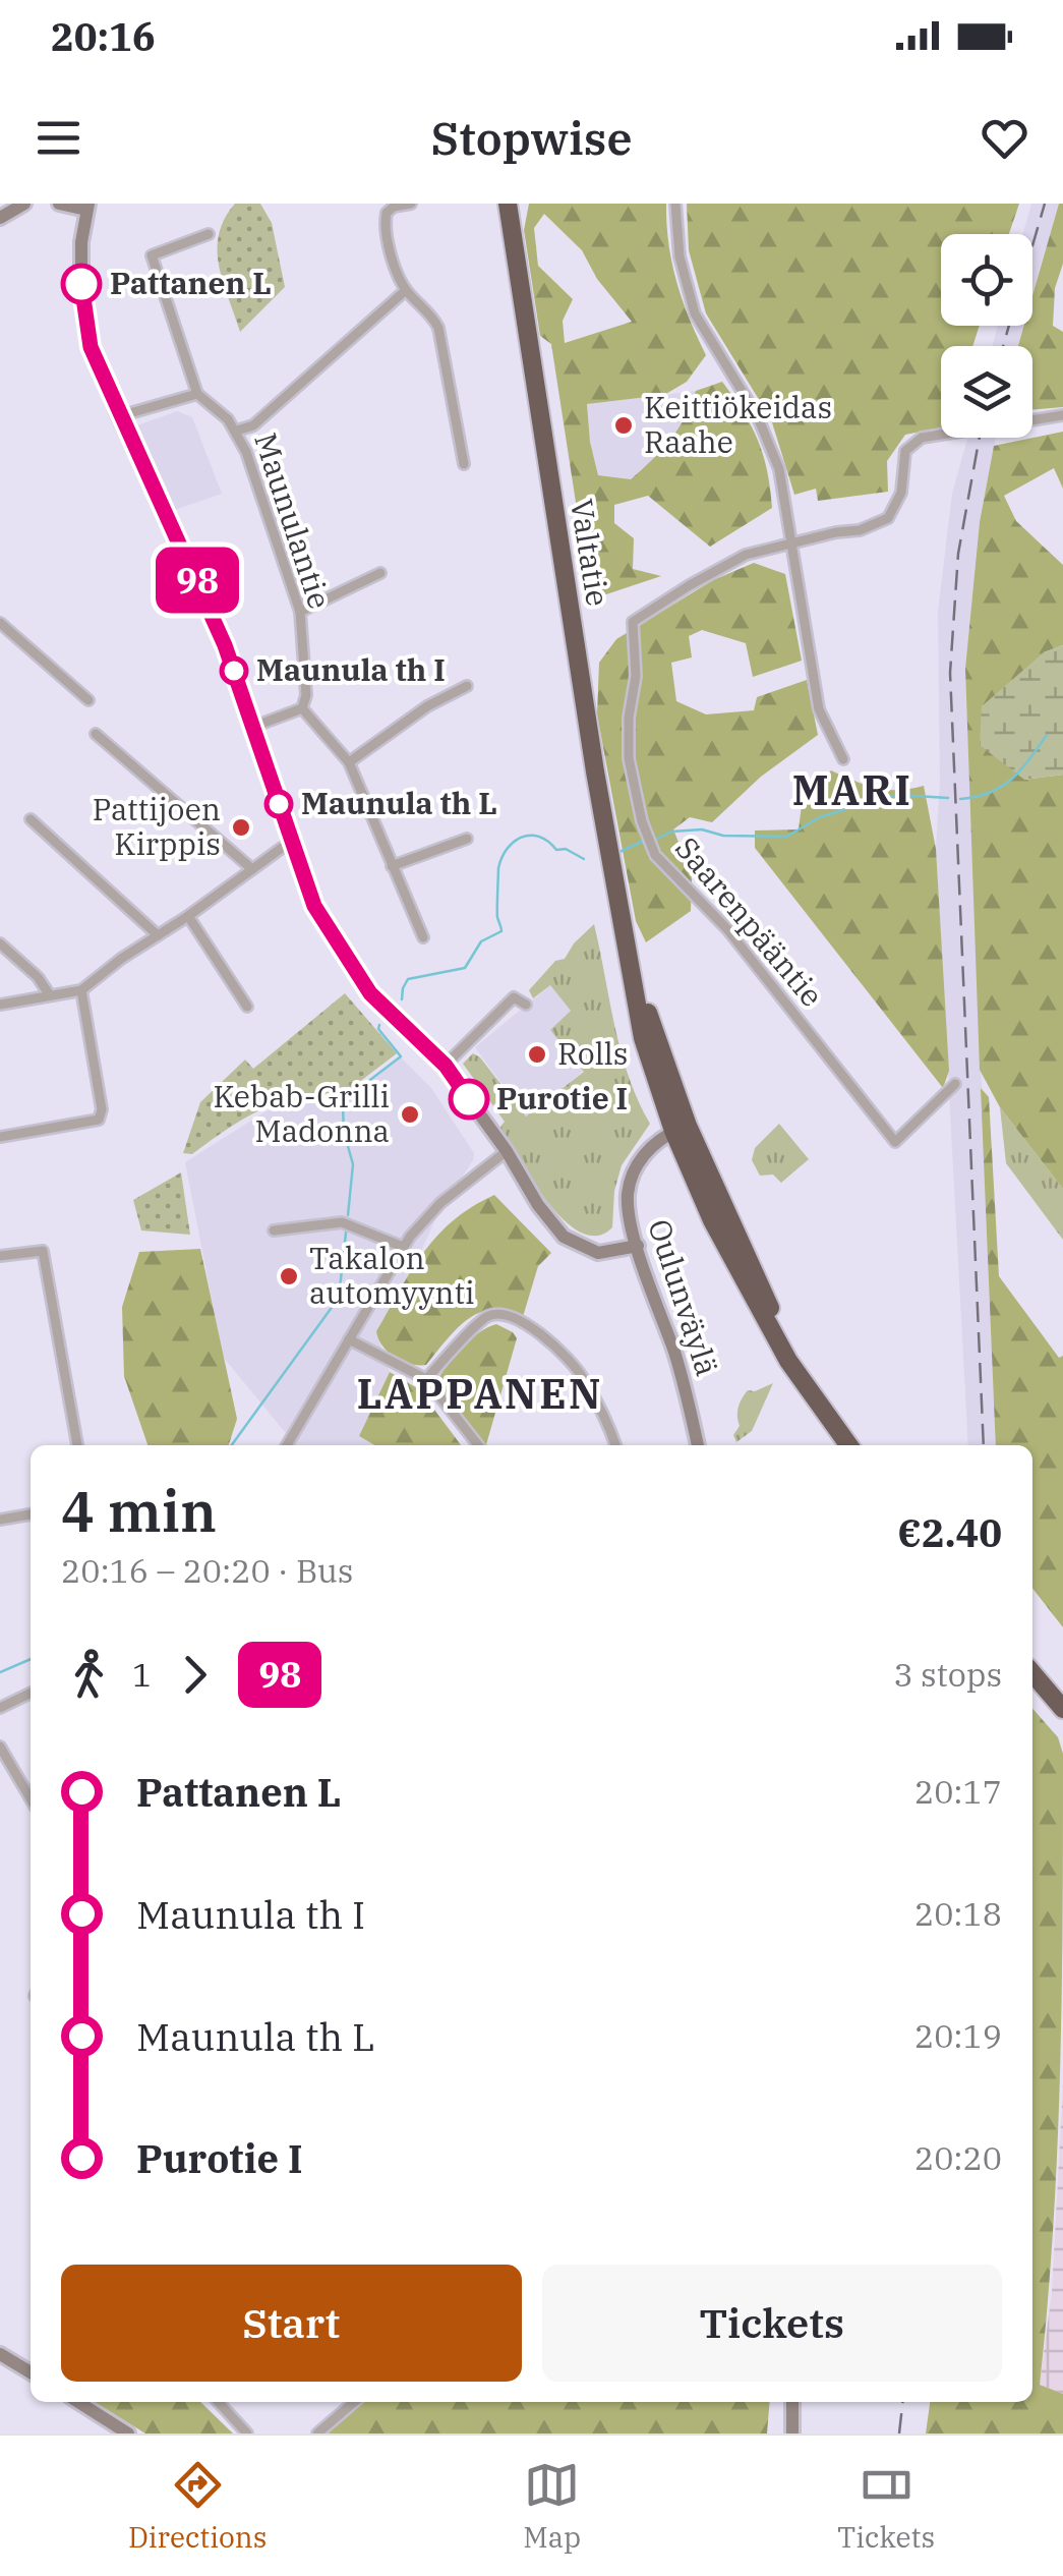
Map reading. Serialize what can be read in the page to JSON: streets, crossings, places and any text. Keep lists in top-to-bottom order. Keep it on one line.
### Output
{"streets":{"highway":["Valtatie"],"street":["Maunulantie","Saarenpääntie","Oulunväylä"]},"crossings":[["Valtatie","Oulunväylä"]],"districts":["MARI","LAPPANEN"],"places":["Pattanen L","Keittiökeidas Raahe","Maunula th I","Maunula th L","Pattijoen Kirppis","Rolls","Purotie I","Kebab-Grilli Madonna","Takalon automyynti"],"lines":["bus line 98"],"page":{"status":"20:16","header":"Stopwise","on_map":"98","heading":["4 min","20:16 – 20:20 · Bus","€2.40"],"legs":["1","98","3 stops"],"list":[{"name":"Pattanen L","value":"20:17"},{"name":"Maunula th I","value":"20:18"},{"name":"Maunula th L","value":"20:19"},{"name":"Purotie I","value":"20:20"}],"buttons":["Start","Tickets"],"tabs":["Directions","Map","Tickets"]}}
